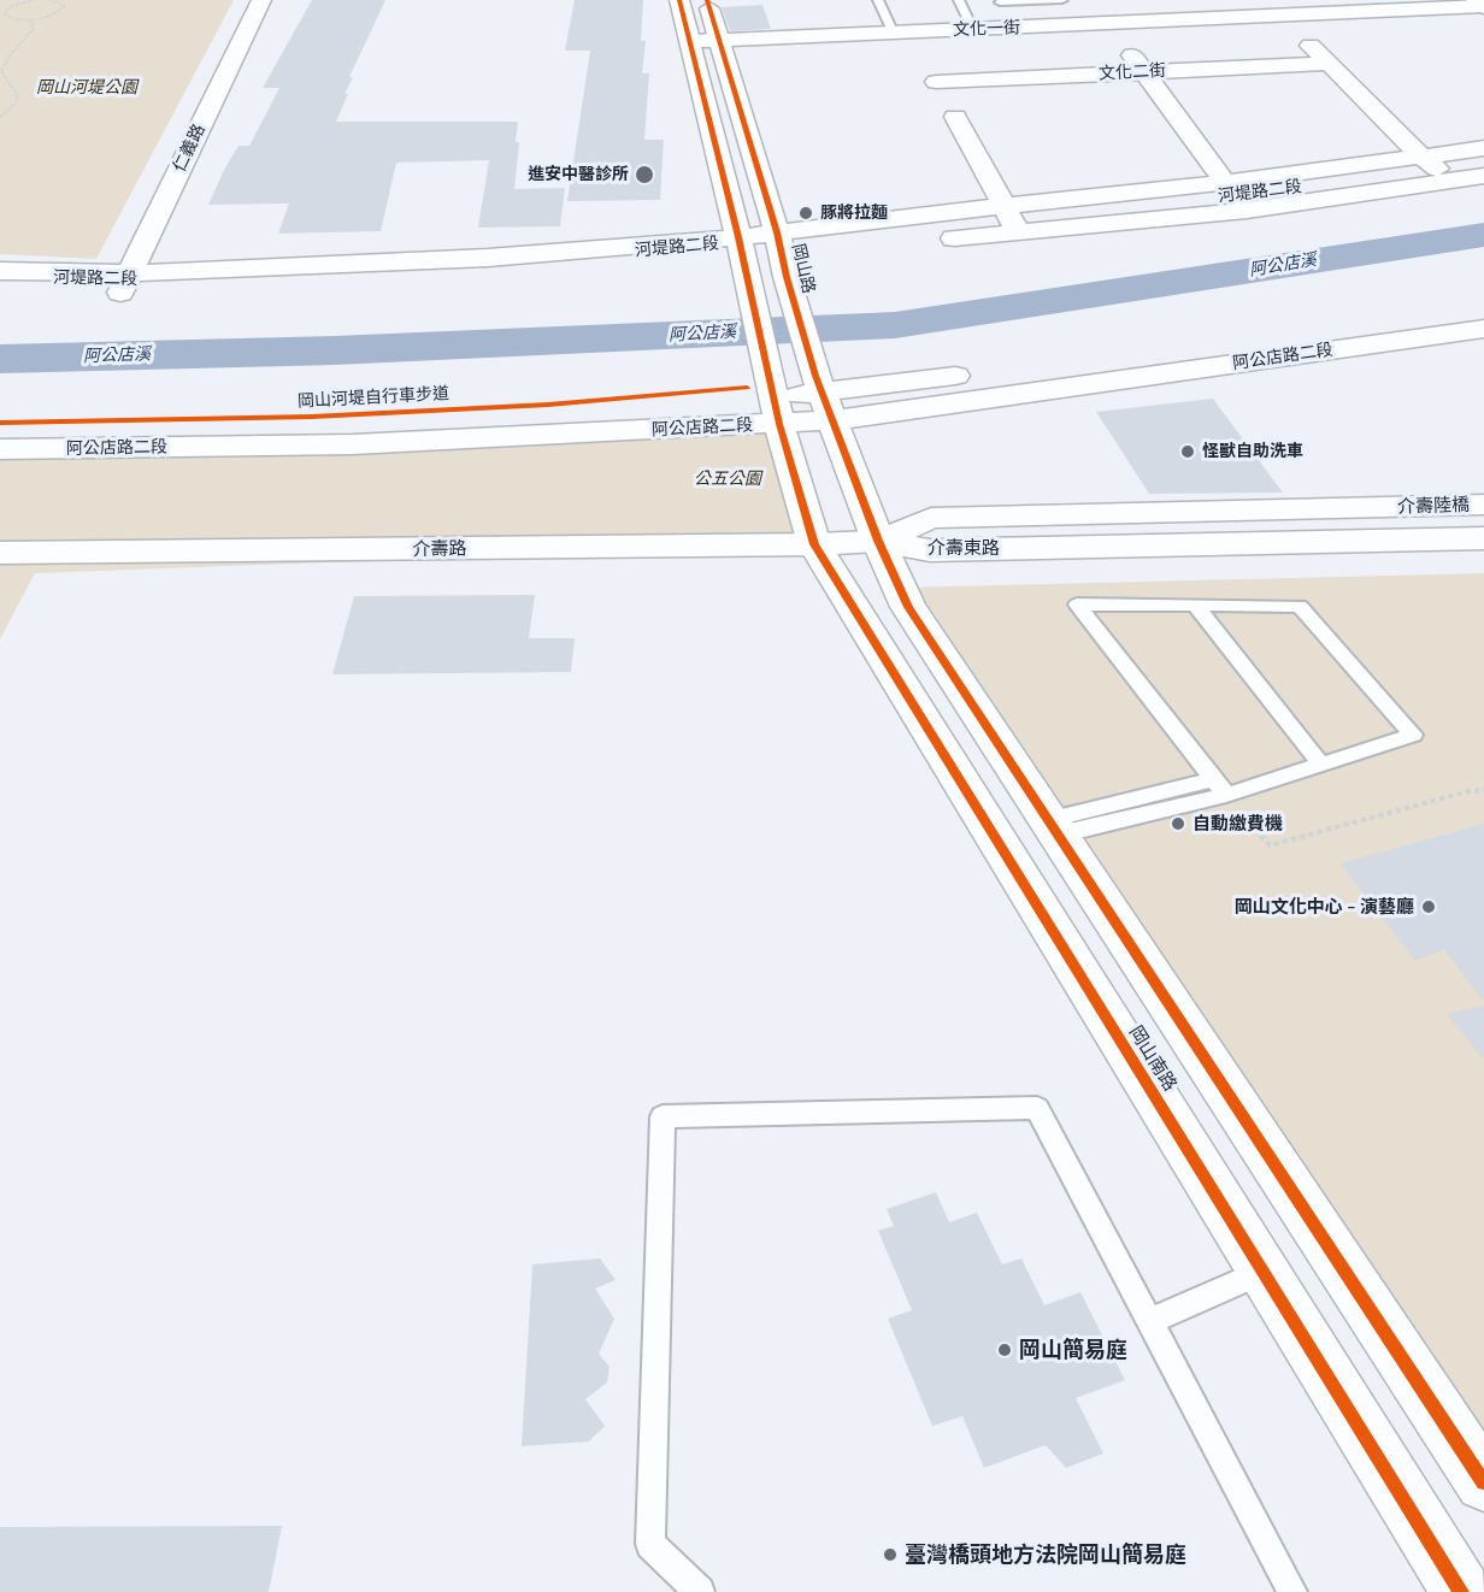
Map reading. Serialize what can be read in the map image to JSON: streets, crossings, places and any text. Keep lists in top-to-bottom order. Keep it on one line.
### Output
{"streets":{"street":["文化一街","文化二街","仁義路","河堤路二段","岡山路","阿公店路二段","介壽陸橋","介壽東路","介壽路","岡山南路"],"cycle path":["岡山河堤自行車步道"]},"crossings":[["文化一街","岡山路"],["仁義路","河堤路二段"],["河堤路二段","岡山路"],["岡山路","阿公店路二段"],["岡山路","介壽東路"],["岡山路","介壽路"],["介壽陸橋","介壽東路"],["介壽東路","介壽路"],["介壽路","岡山南路"]],"water":["阿公店溪"],"parks":["岡山河堤公園","公五公園"],"places":["進安中醫診所","豚將拉麵","怪獸自助洗車","自動繳費機","岡山文化中心 - 演藝廳","岡山簡易庭","臺灣橋頭地方法院岡山簡易庭"]}
